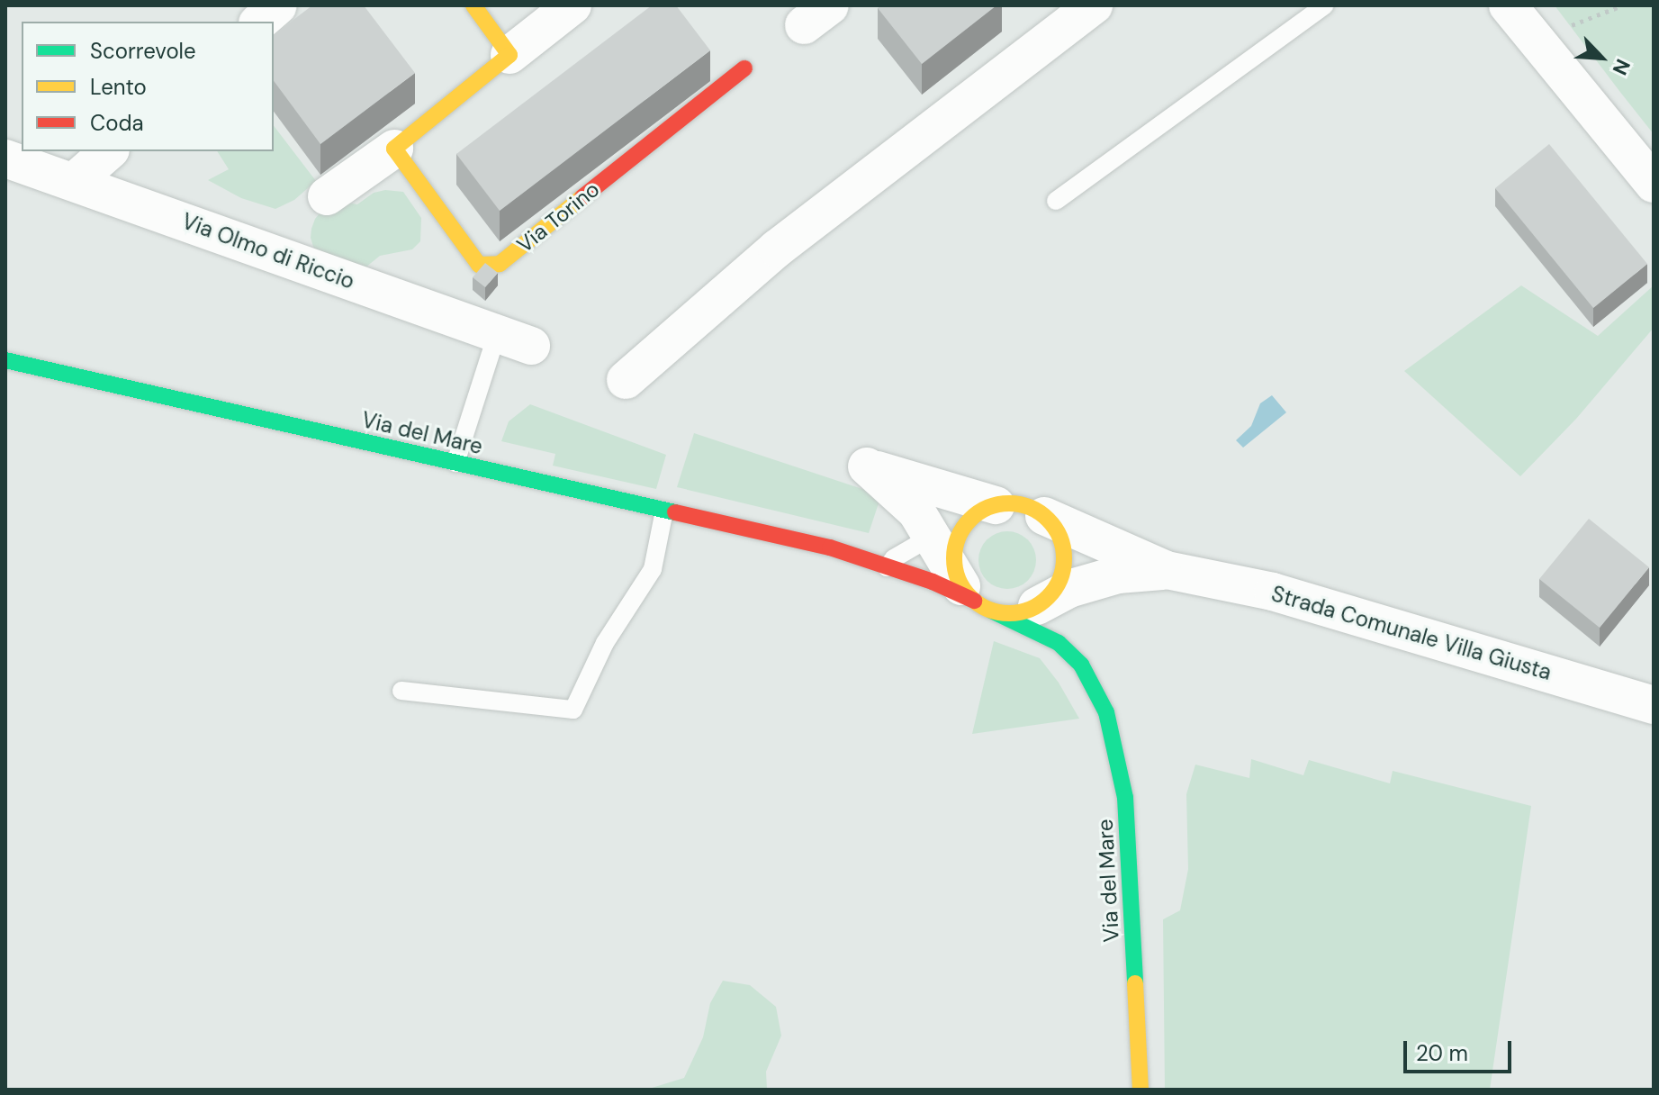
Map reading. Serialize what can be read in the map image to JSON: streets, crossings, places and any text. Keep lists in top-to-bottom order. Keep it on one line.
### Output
{"streets":{"street":["Via Torino","Via Olmo di Riccio","Via del Mare","Strada Comunale Villa Giusta"]},"legend":["Scorrevole","Lento","Coda"],"scale_bar":"20 m","north":"bottom right"}
